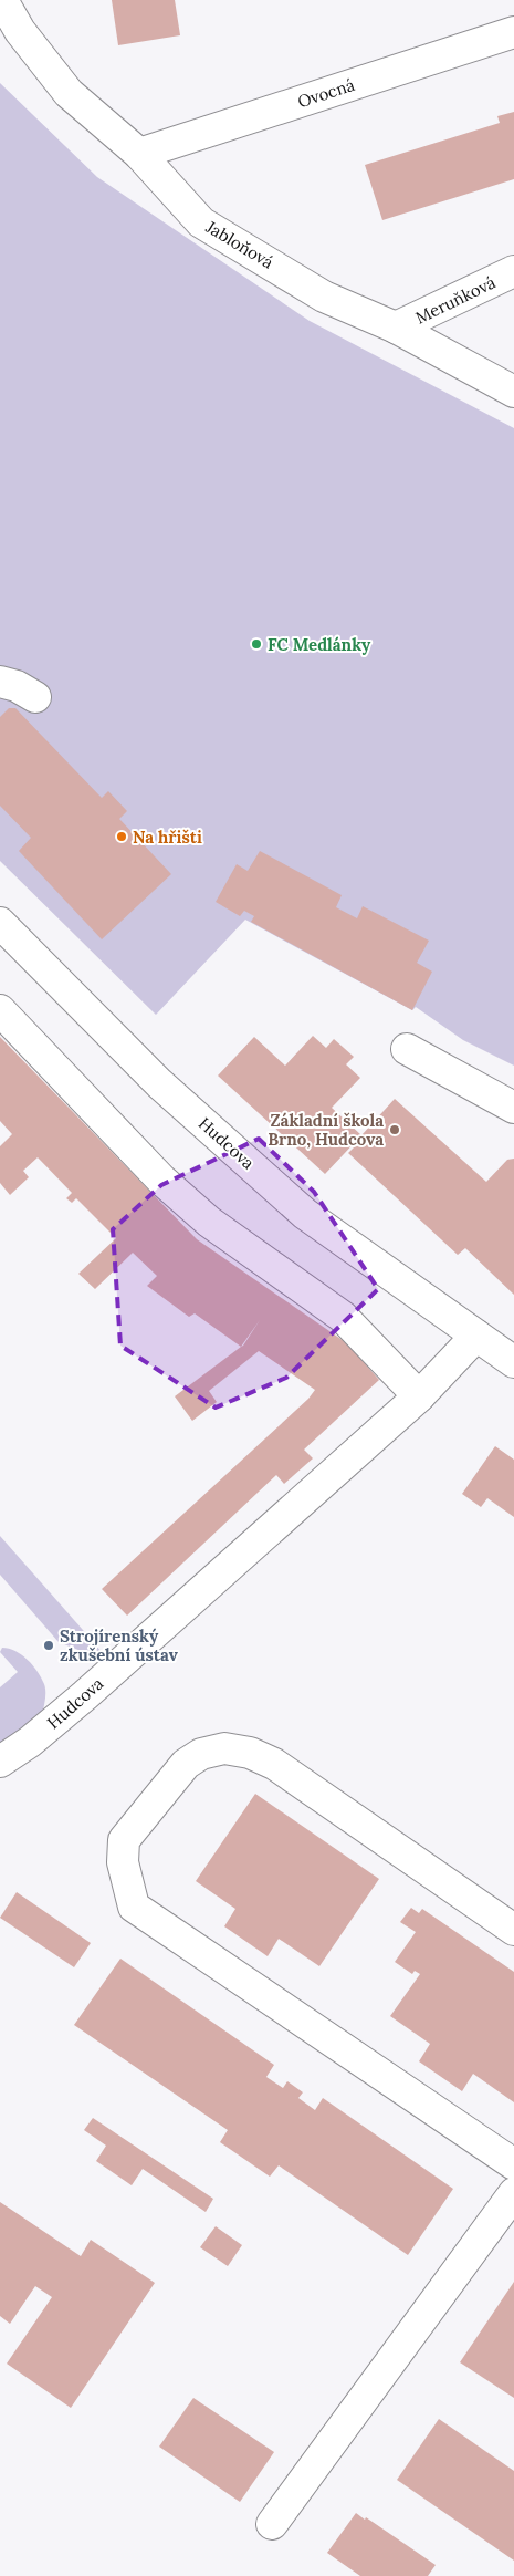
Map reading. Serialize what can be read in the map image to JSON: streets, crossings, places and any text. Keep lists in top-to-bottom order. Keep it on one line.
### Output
{"streets":{"street":["Ovocná","Jabloňová","Meruňková","Hudcova"]},"crossings":[["Ovocná","Jabloňová"],["Jabloňová","Meruňková"]],"places":["FC Medlánky","Na hřišti","Základní škola Brno, Hudcova","Strojírenský zkušební ústav"]}
